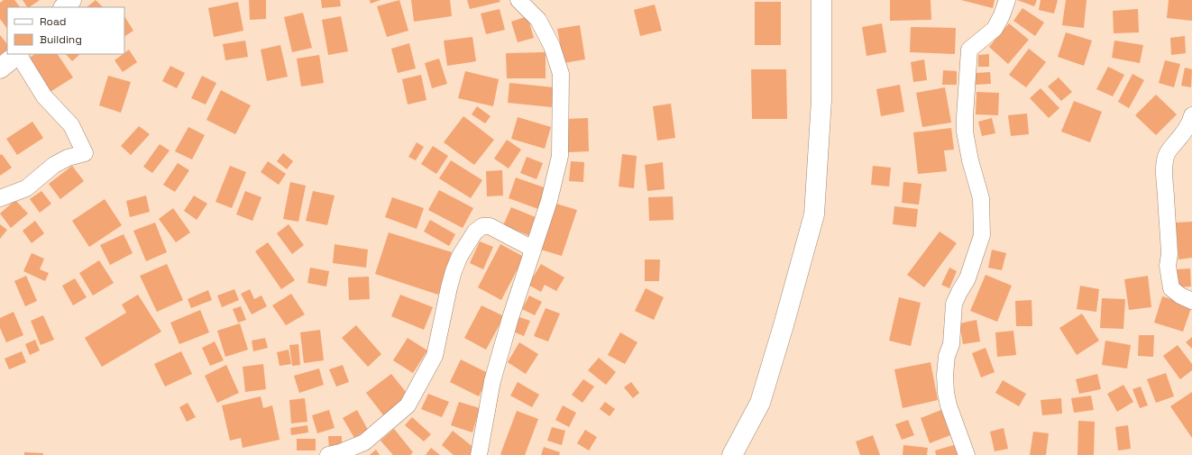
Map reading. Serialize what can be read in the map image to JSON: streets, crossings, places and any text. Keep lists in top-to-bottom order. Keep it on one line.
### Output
{"legend":["Road","Building"]}
